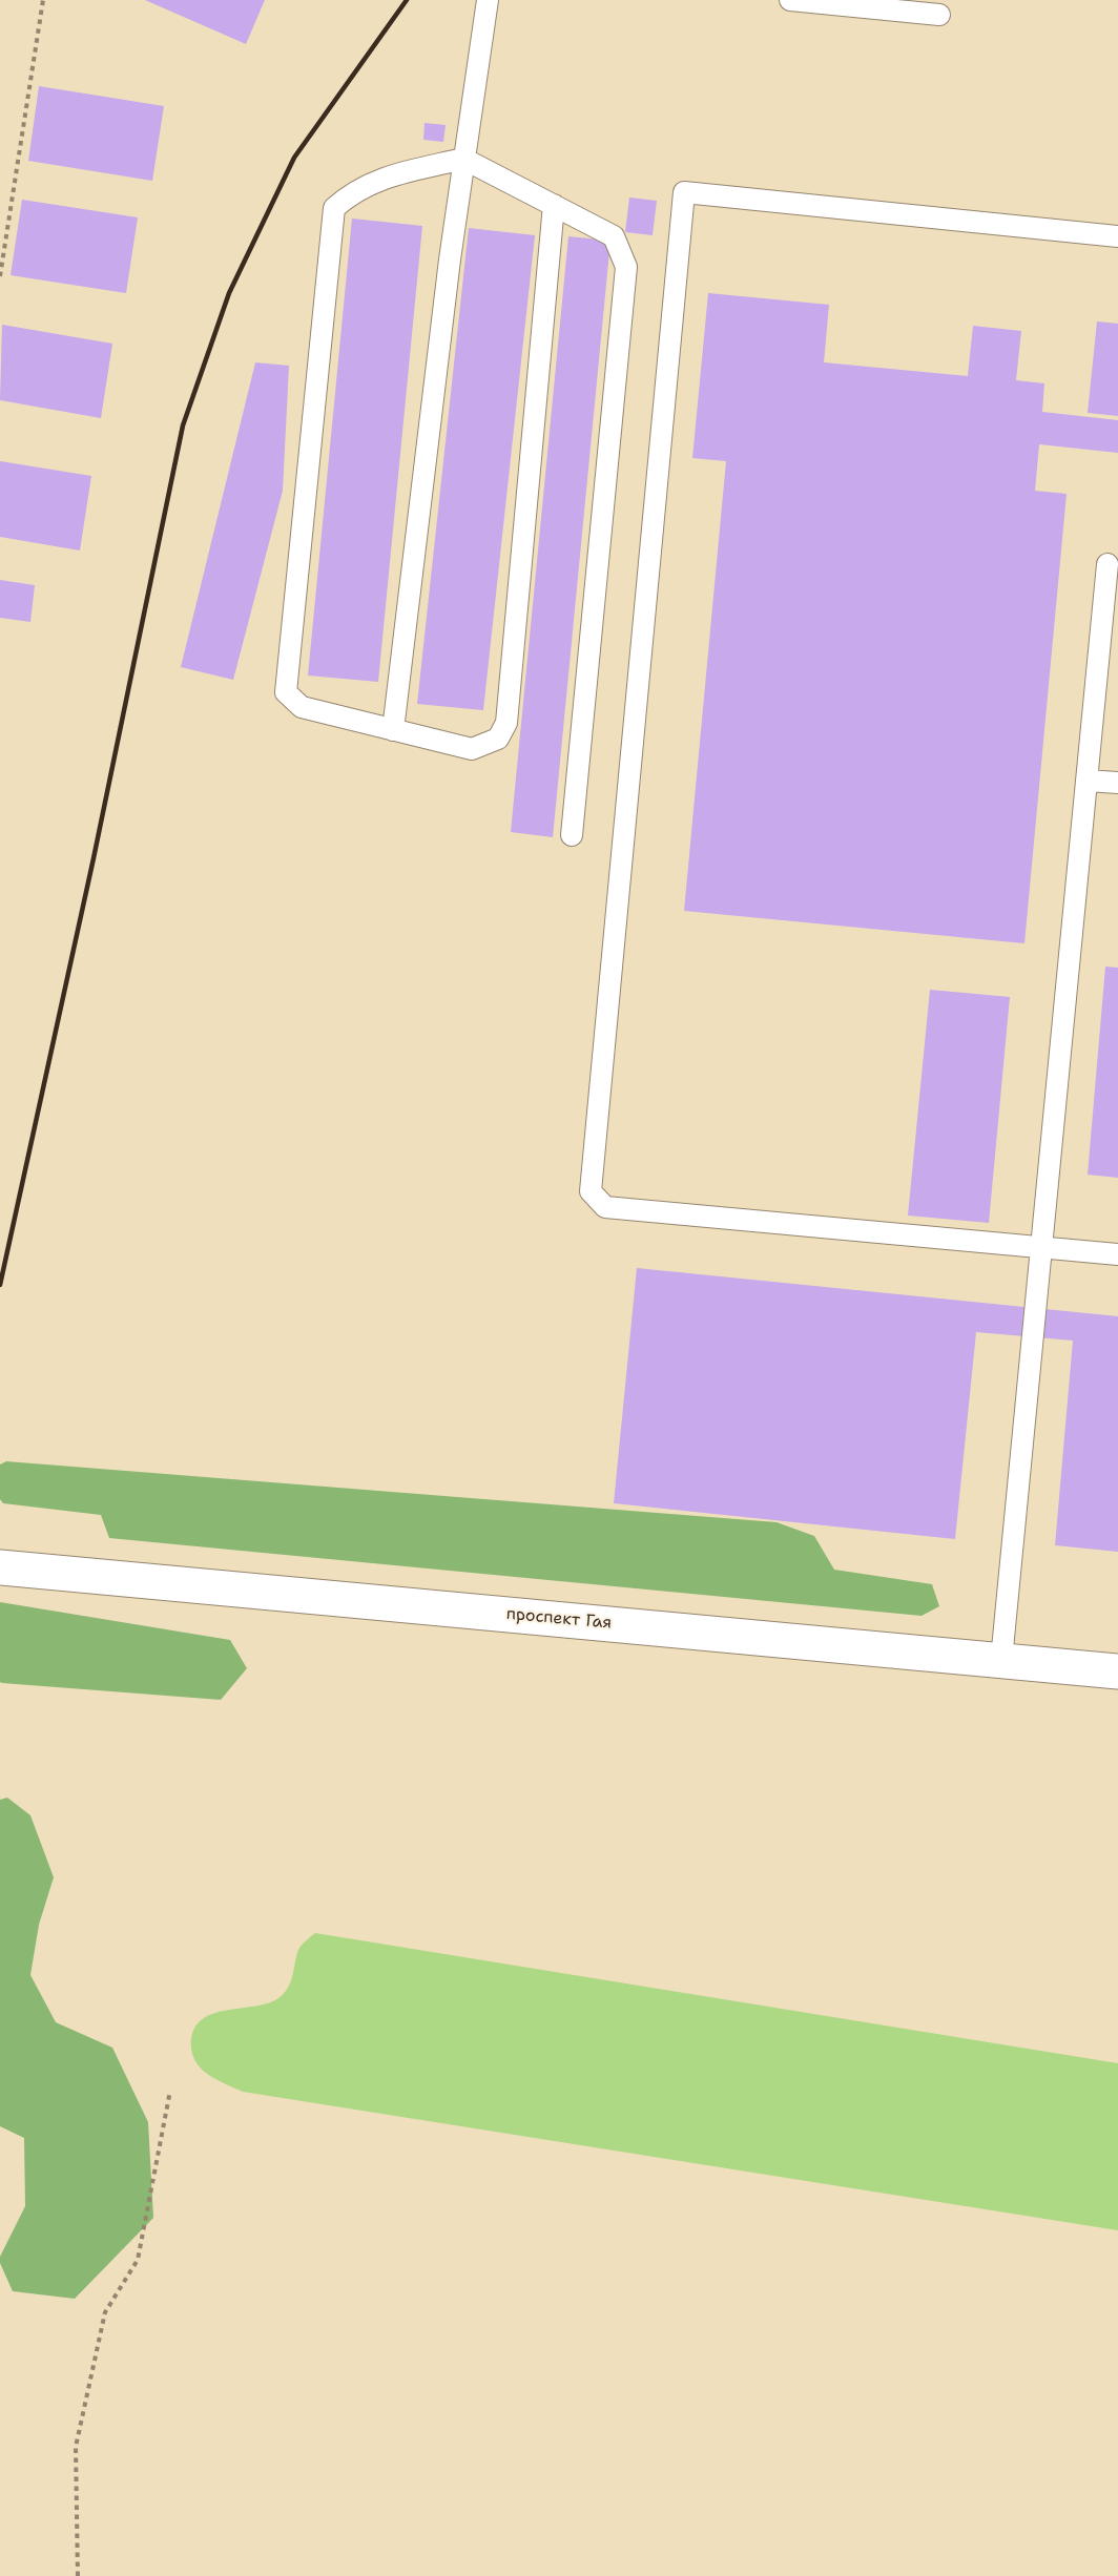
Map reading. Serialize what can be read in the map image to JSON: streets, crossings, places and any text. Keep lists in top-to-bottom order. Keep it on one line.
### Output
{"streets":{"street":["проспект Гая"]}}
